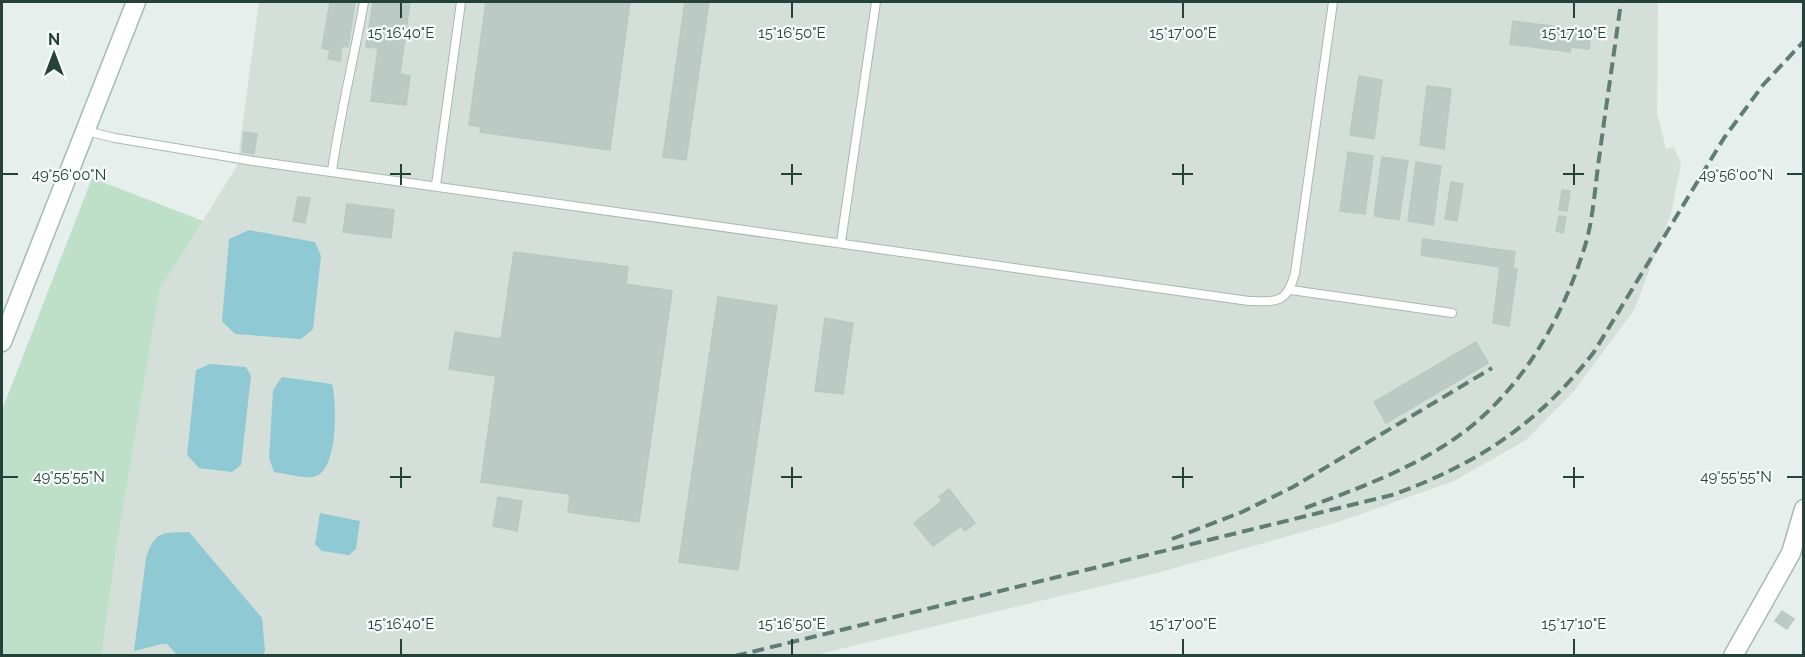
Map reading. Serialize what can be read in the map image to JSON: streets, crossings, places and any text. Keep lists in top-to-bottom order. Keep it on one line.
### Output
{"north":"top","coordinates":["15°16'40\"E","15°16'50\"E","15°17'00\"E","15°17'10\"E","49°56'00\"N","49°55'55\"N"]}
